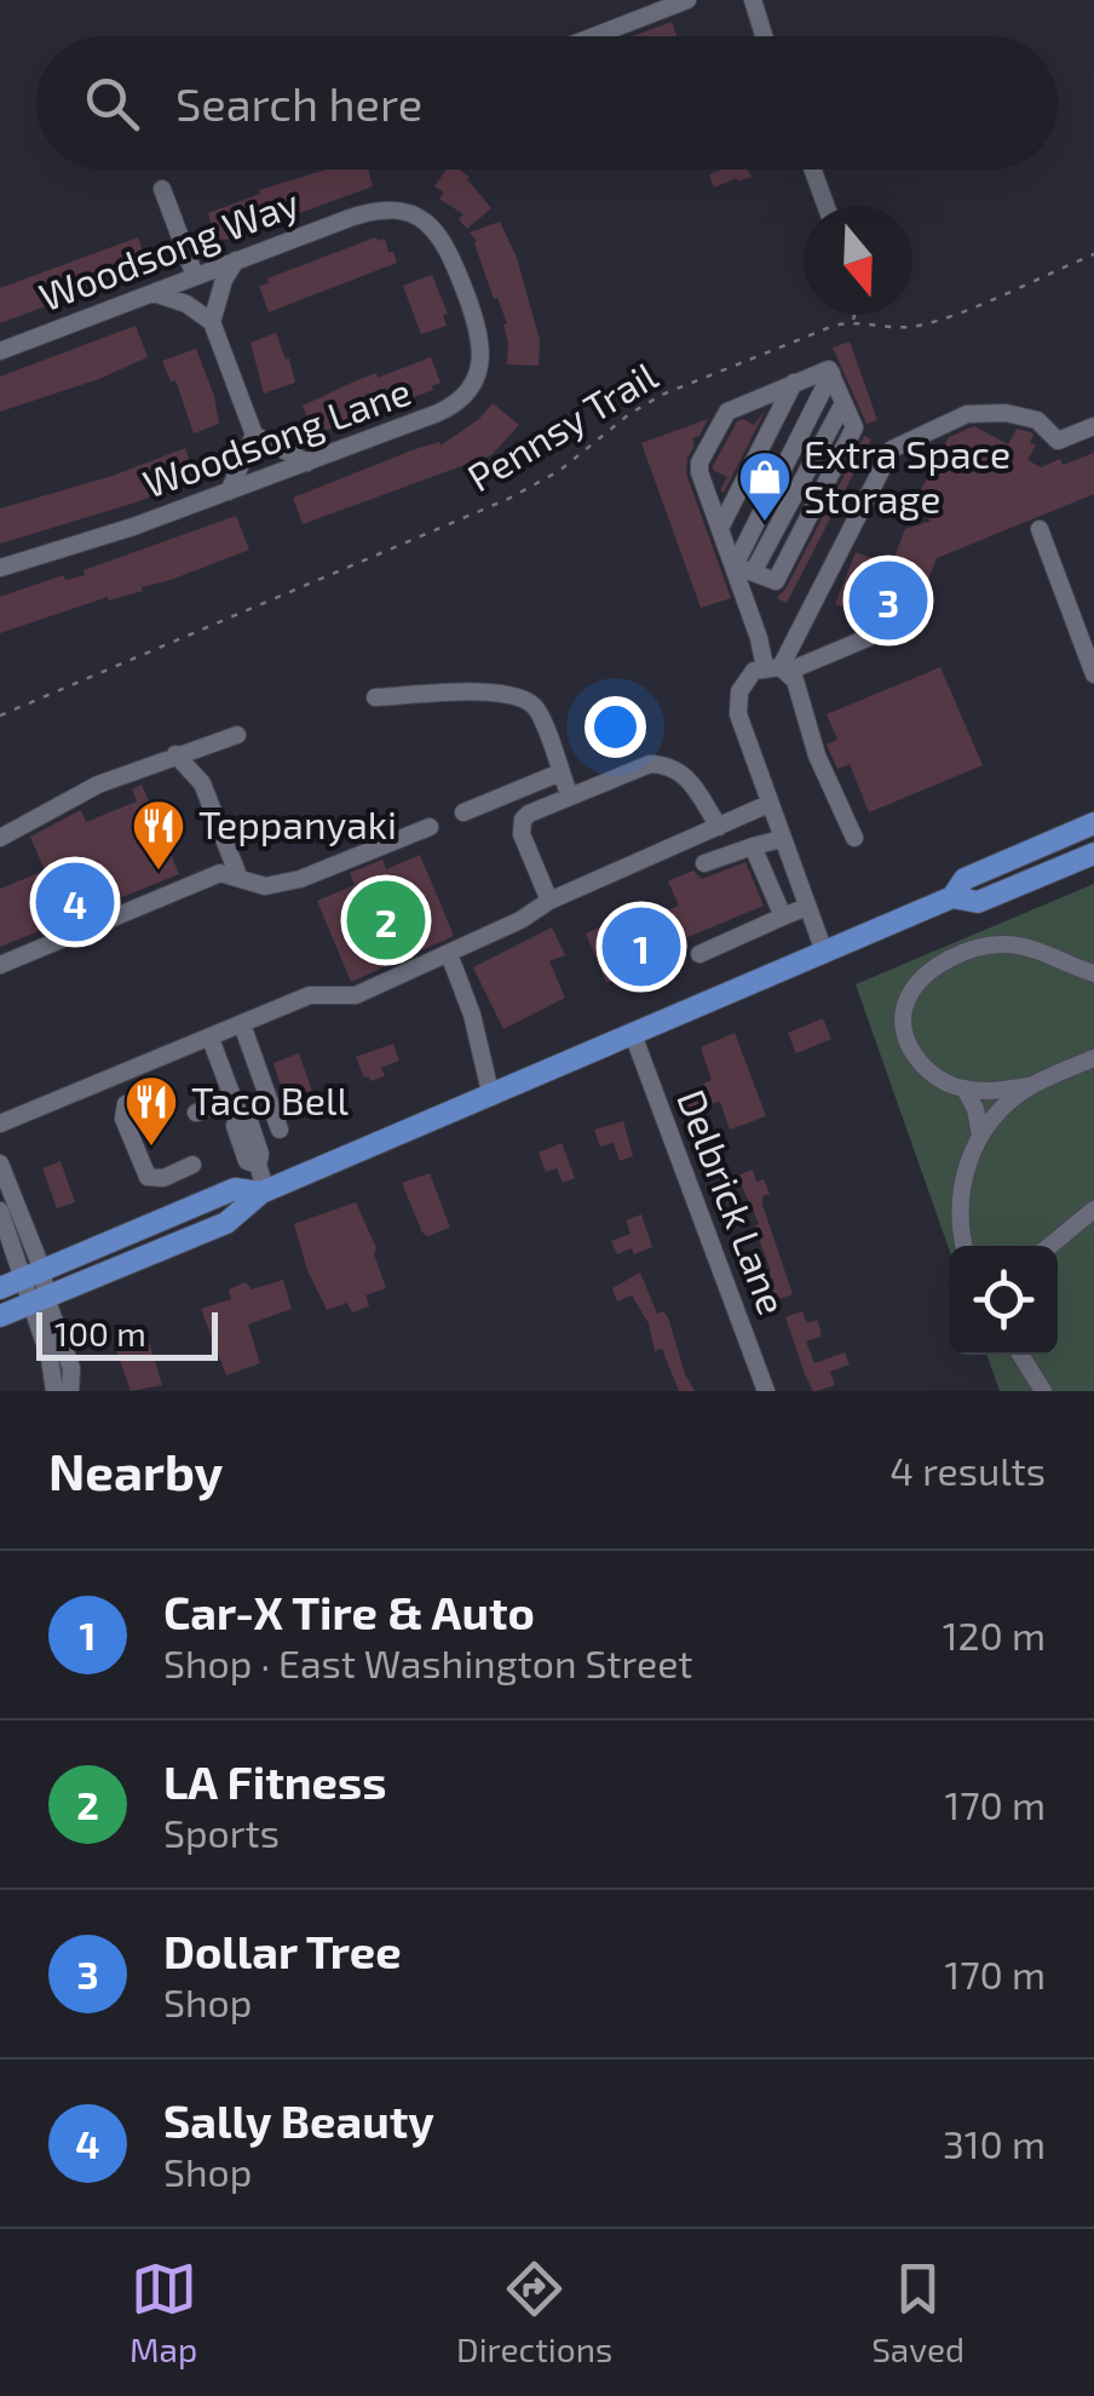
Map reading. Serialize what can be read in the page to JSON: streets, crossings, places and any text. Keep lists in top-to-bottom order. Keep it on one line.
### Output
{"streets":{"street":["Woodsong Way","Woodsong Lane","Delbrick Lane"],"path":["Pennsy Trail"]},"crossings":[["Woodsong Way","Woodsong Lane"]],"places":{"shop":["Extra Space Storage"],"restaurant":["Teppanyaki","Taco Bell"]},"scale_bar":"100 m","north":"bottom","page":{"search":"Search here","pins":["3","4","2","1"],"scale":"100 m","heading":["Nearby","4 results"],"list":[{"mark":"1","name":"Car-X Tire & Auto","note":"Shop · East Washington Street","value":"120 m"},{"mark":"2","name":"LA Fitness","note":"Sports","value":"170 m"},{"mark":"3","name":"Dollar Tree","note":"Shop","value":"170 m"},{"mark":"4","name":"Sally Beauty","note":"Shop","value":"310 m"}],"nav":["Map","Directions","Saved"]}}
